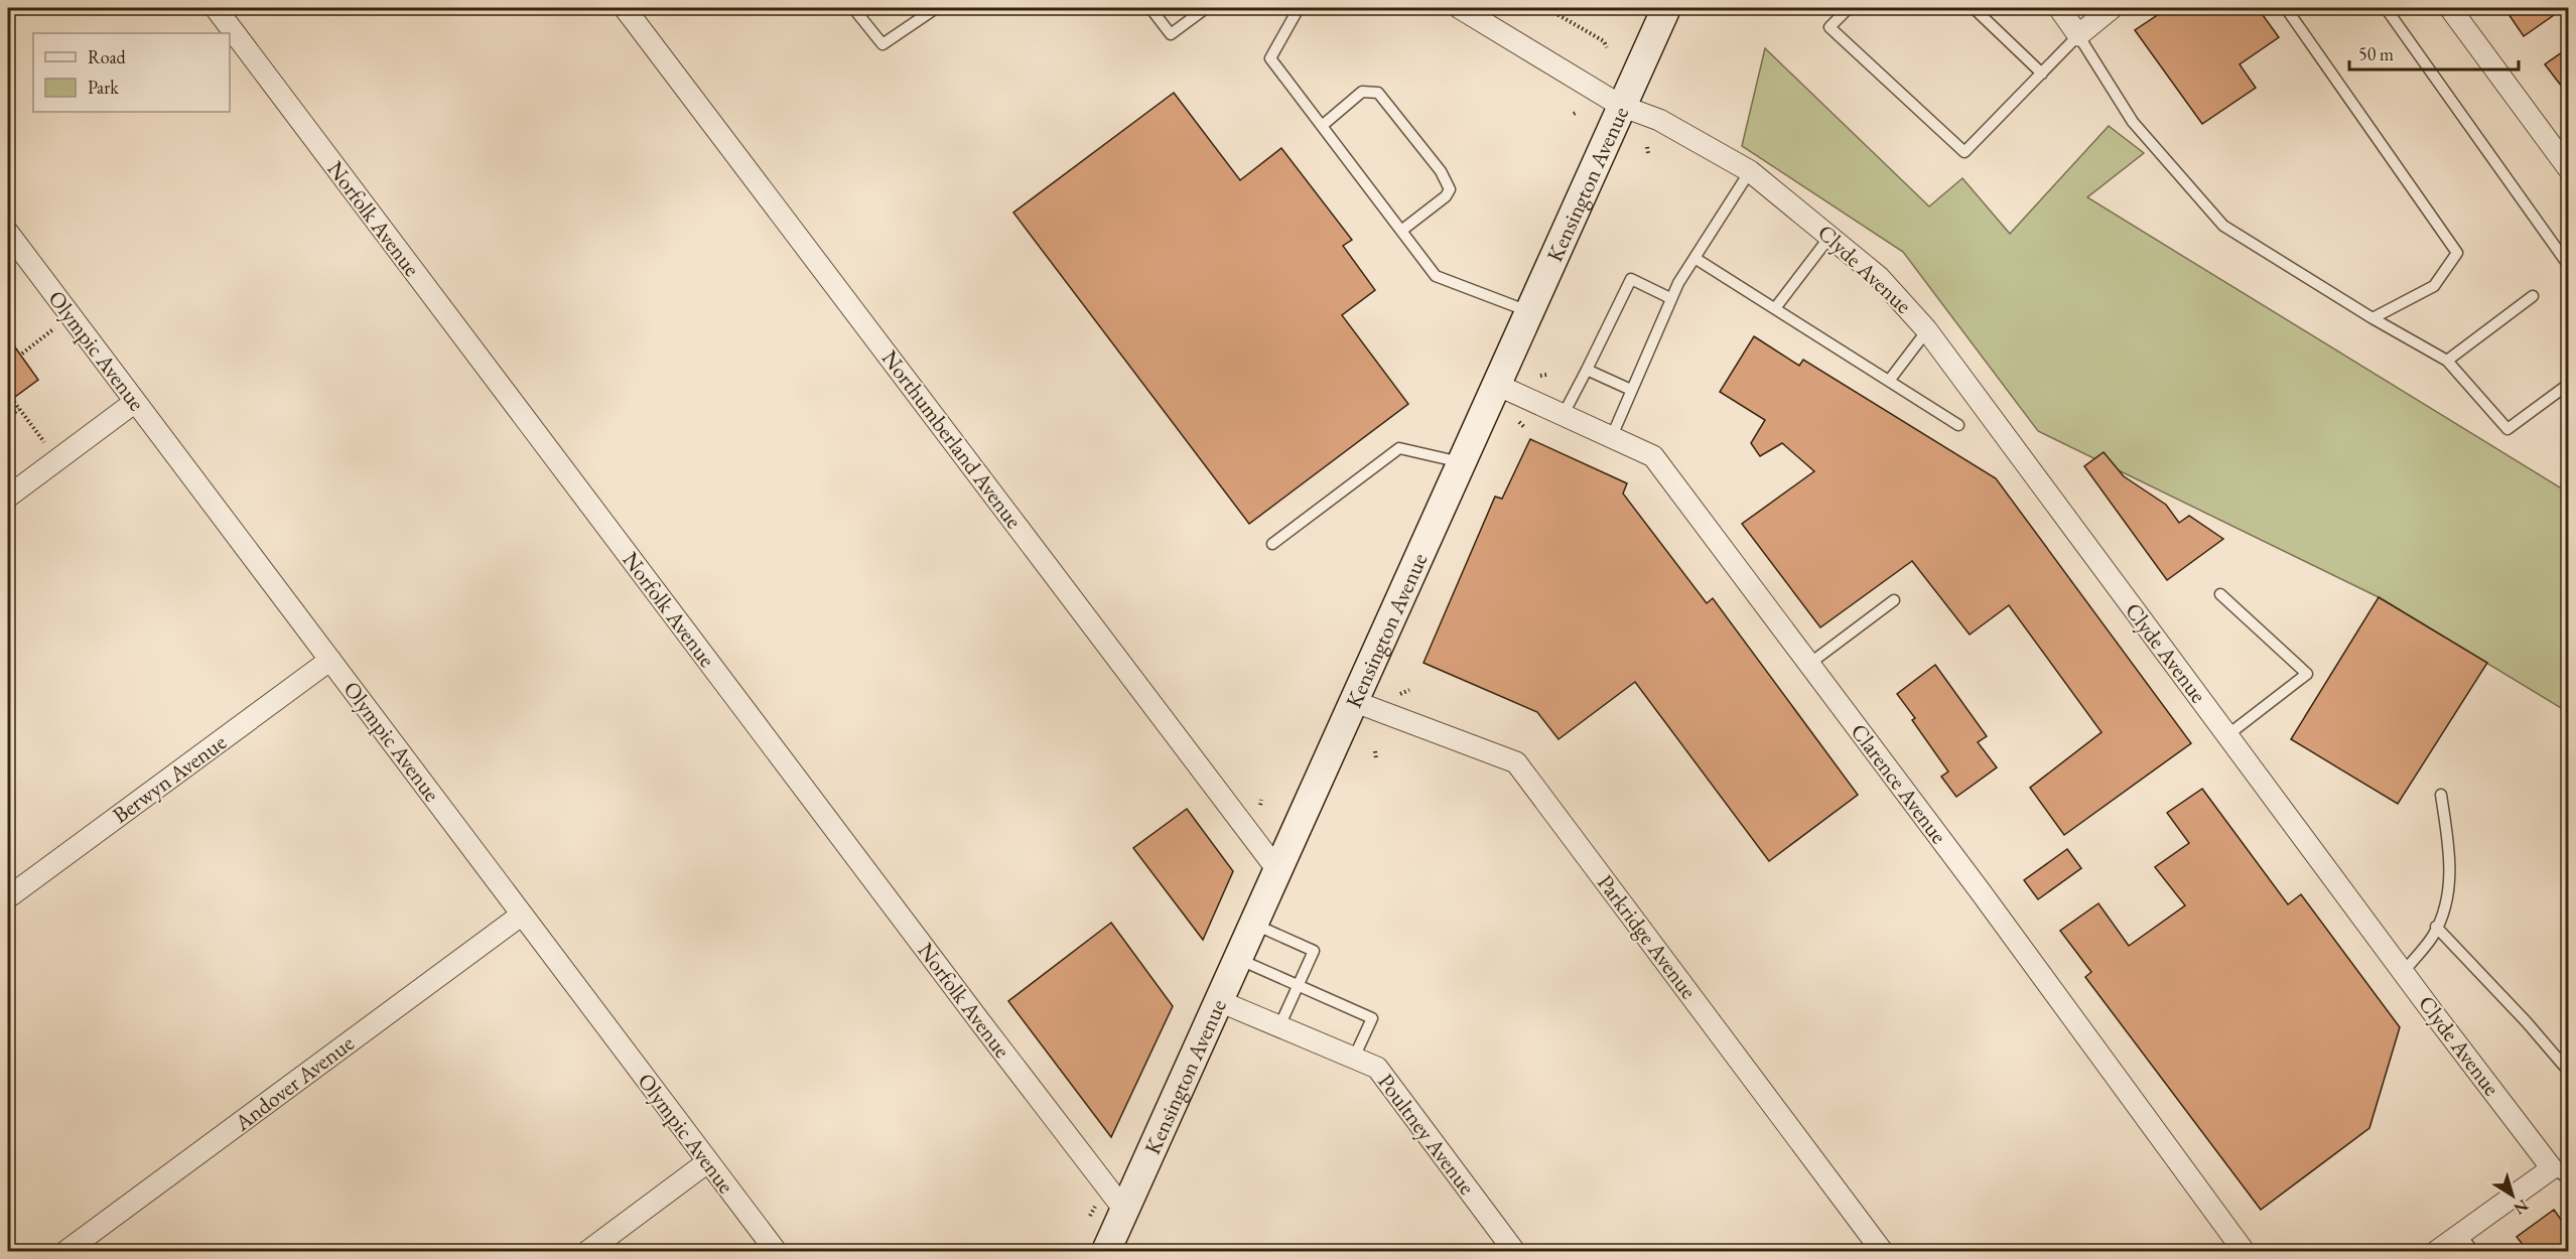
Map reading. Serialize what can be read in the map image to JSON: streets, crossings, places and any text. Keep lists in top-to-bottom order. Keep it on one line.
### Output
{"streets":{"street":["Kensington Avenue","Norfolk Avenue","Clyde Avenue","Olympic Avenue","Northumberland Avenue","Berwyn Avenue","Clarence Avenue","Parkridge Avenue","Andover Avenue","Poultney Avenue"]},"crossings":[["Kensington Avenue","Norfolk Avenue"],["Kensington Avenue","Clyde Avenue"],["Kensington Avenue","Northumberland Avenue"],["Kensington Avenue","Clarence Avenue"],["Kensington Avenue","Parkridge Avenue"],["Kensington Avenue","Poultney Avenue"],["Olympic Avenue","Berwyn Avenue"],["Olympic Avenue","Andover Avenue"]],"legend":["Road","Park"],"scale_bar":"50 m","north":"bottom right"}
